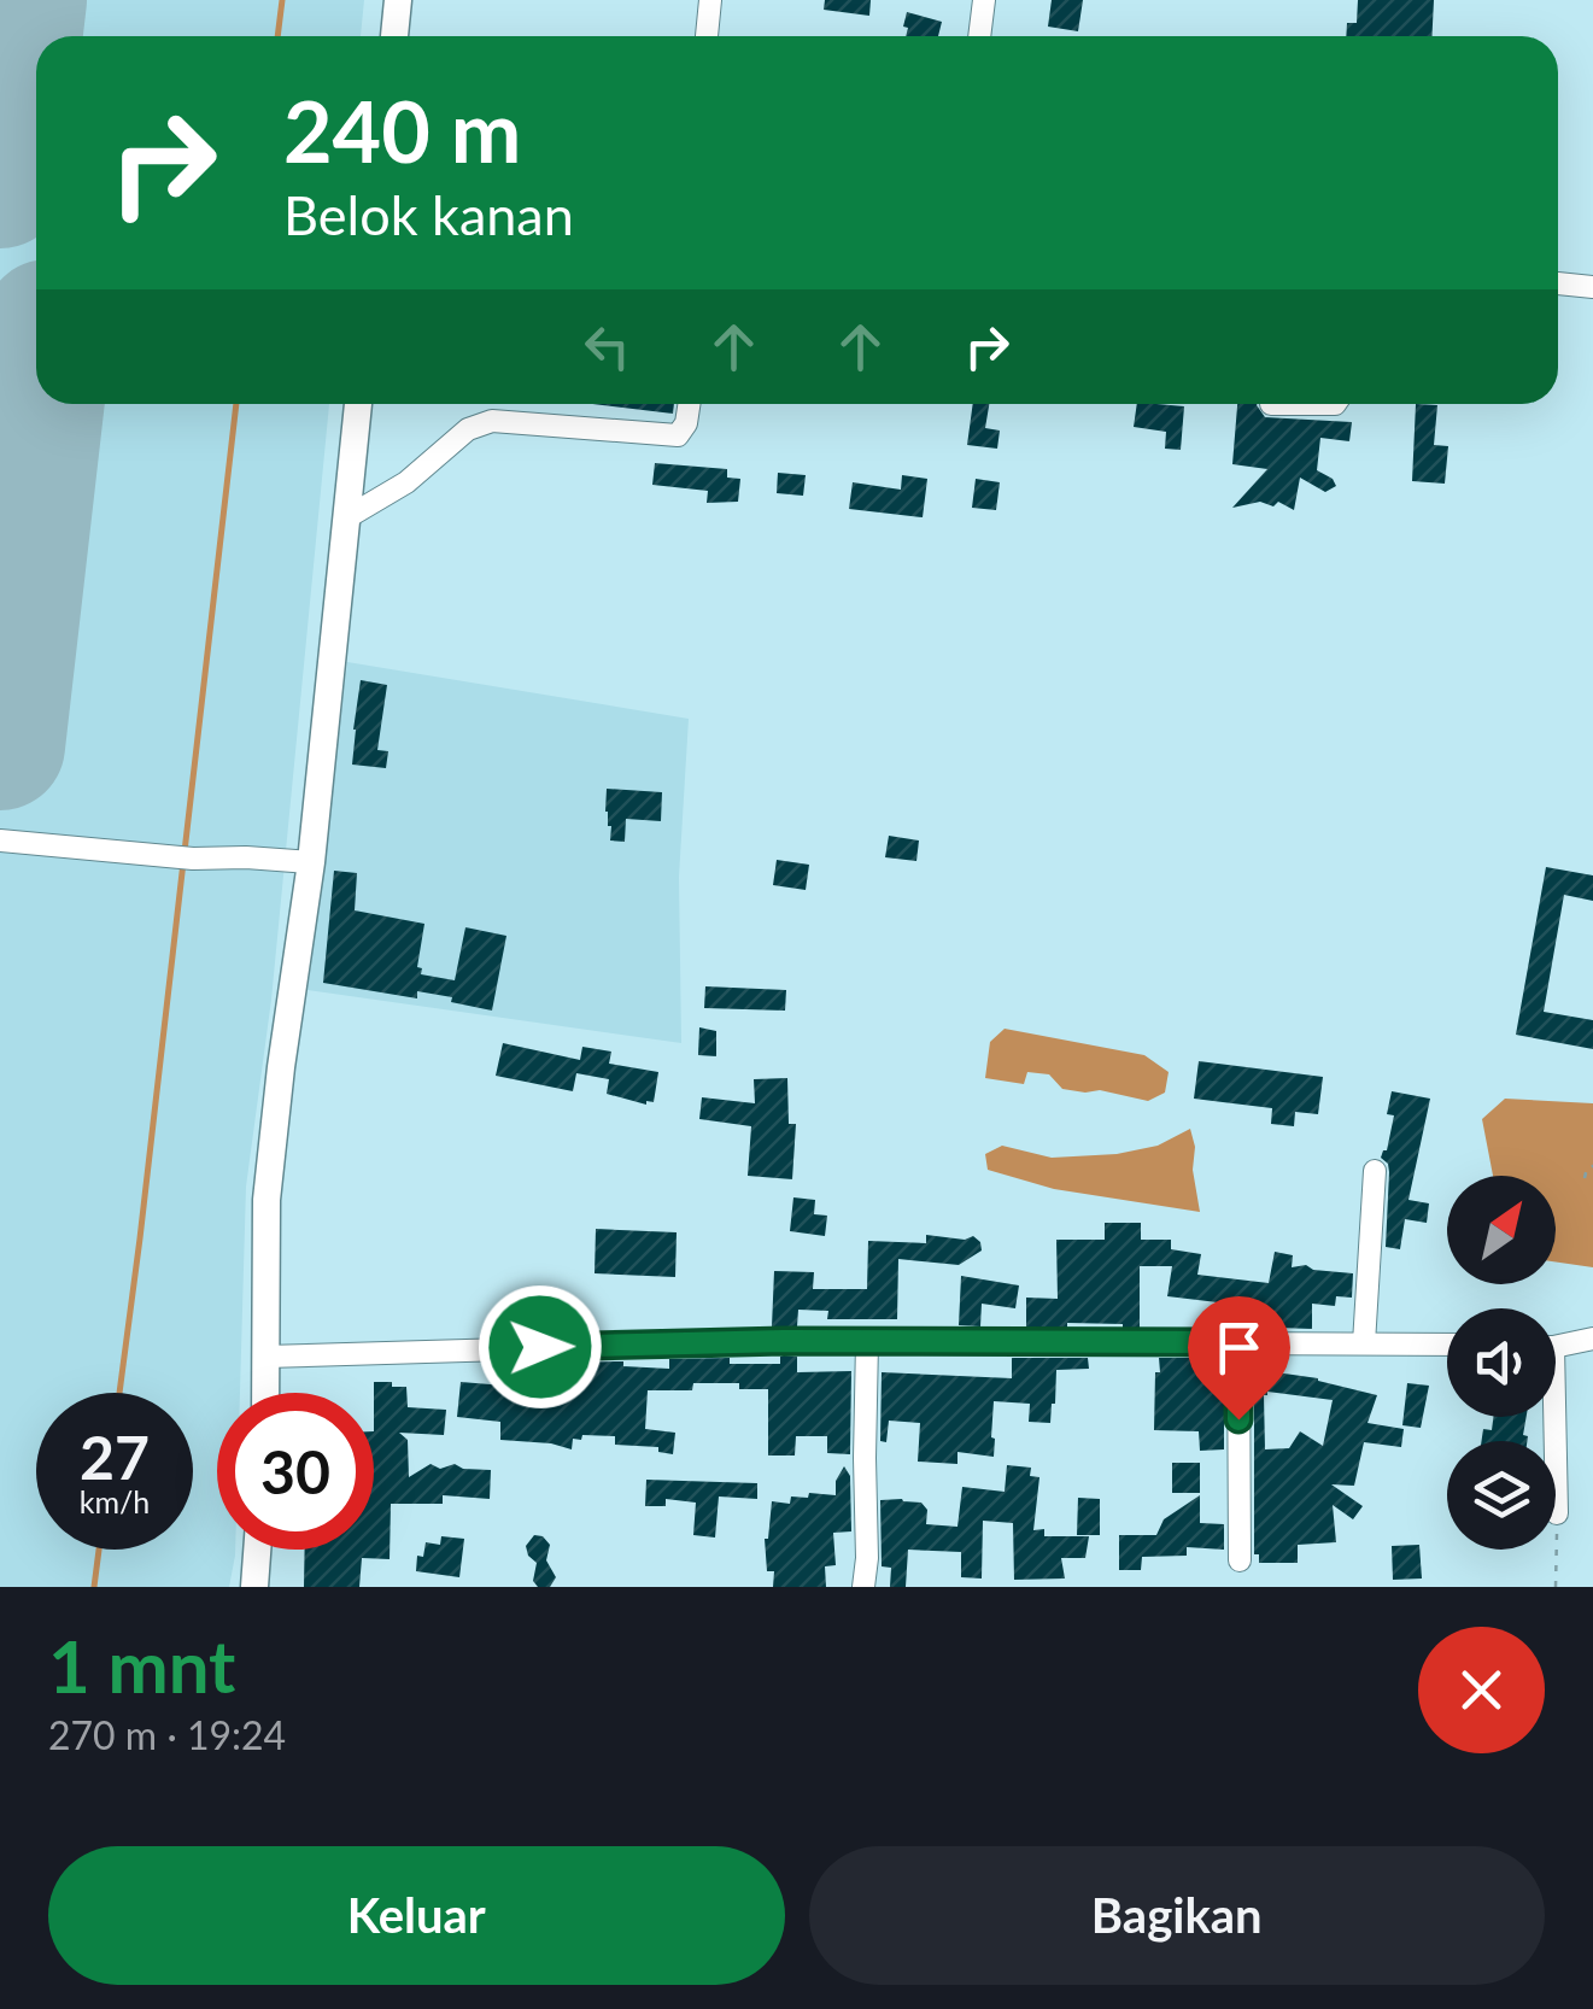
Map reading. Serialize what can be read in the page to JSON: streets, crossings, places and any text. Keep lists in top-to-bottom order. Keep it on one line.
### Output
{"north":"top right","page":{"turn":["240 m","Belok kanan"],"speed":"27 km/h","limit":"30","heading":["1 mnt","270 m · 19:24"],"buttons":["Keluar","Bagikan"]}}
